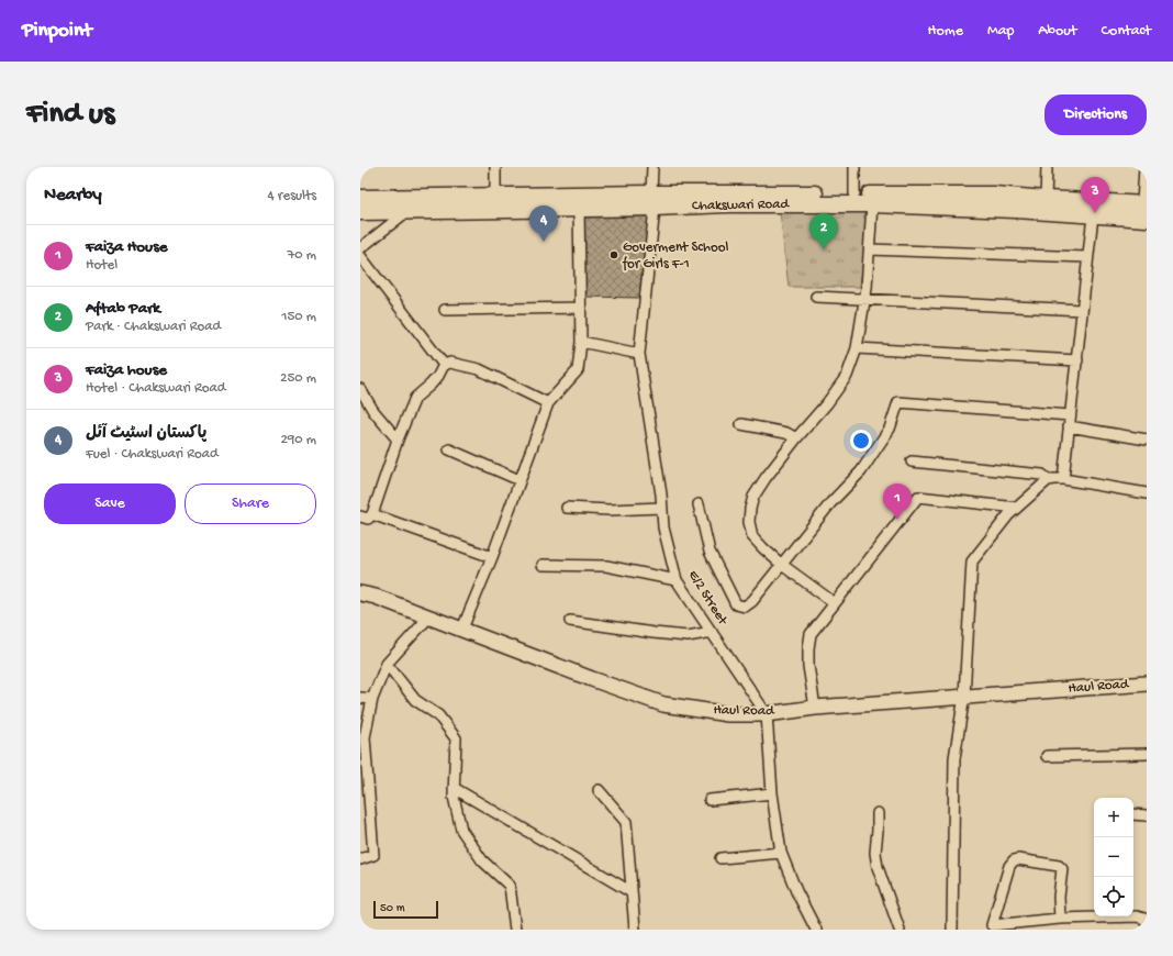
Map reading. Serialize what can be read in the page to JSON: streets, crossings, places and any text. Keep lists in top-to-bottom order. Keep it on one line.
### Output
{"streets":{"main road":["Chakswari Road","Haul Road"],"street":["E/2 Street"]},"crossings":[["Chakswari Road","E/2 Street"],["E/2 Street","Haul Road"]],"places":["Goverment School for Girls F-1"],"scale_bar":"50 m","page":{"header":"Pinpoint","nav":["Home","Map","About","Contact"],"buttons":["Directions",["Save","Share"]],"title":"Find us","heading":["Nearby","4 results"],"pins":["3","4","2","1"],"list":[{"mark":"1","name":"Faiza House","note":"Hotel","value":"70 m"},{"mark":"2","name":"Aftab Park","note":"Park · Chakswari Road","value":"150 m"},{"mark":"3","name":"Faiza house","note":"Hotel · Chakswari Road","value":"250 m"},{"mark":"4","name":"پاکستان اسٹیٹ آئل","note":"Fuel · Chakswari Road","value":"290 m"}],"map_buttons":["+","−"],"scale":"50 m"}}
